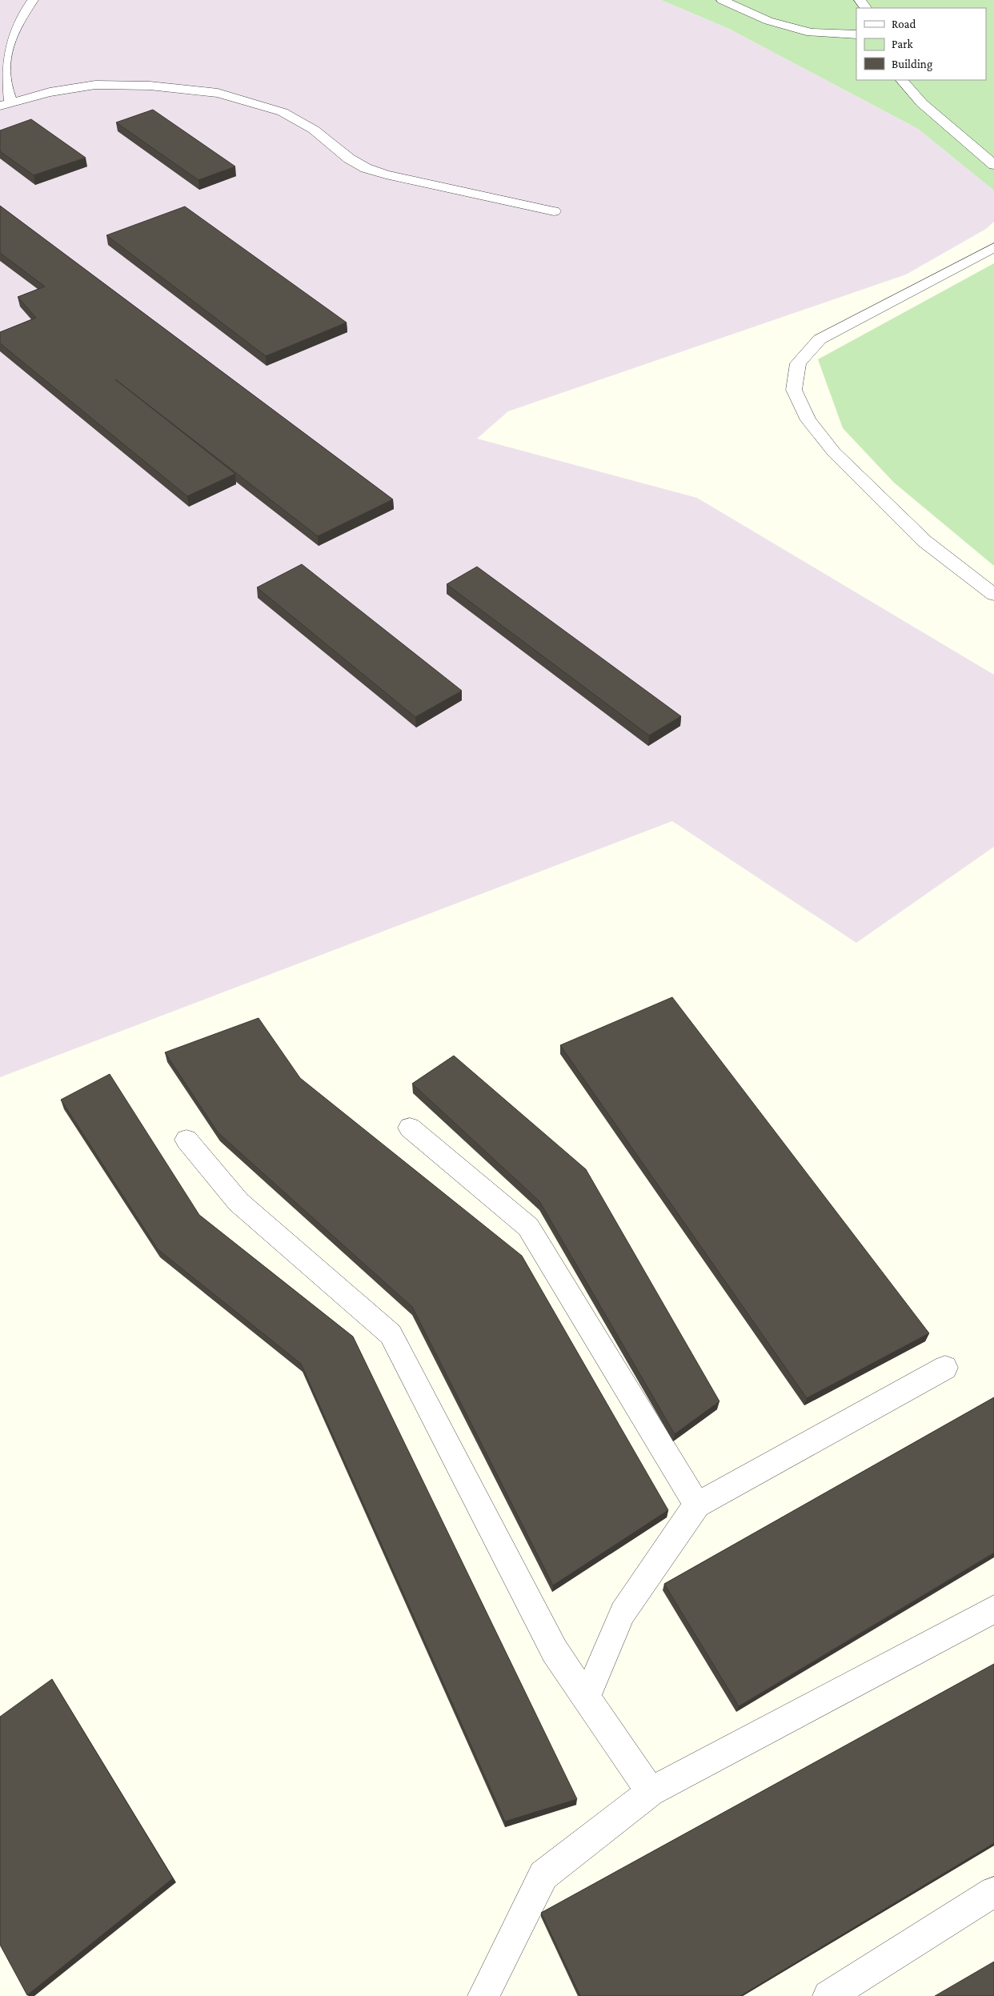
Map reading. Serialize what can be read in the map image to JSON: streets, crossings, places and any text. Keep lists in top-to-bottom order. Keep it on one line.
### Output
{"legend":["Road","Park","Building"]}
